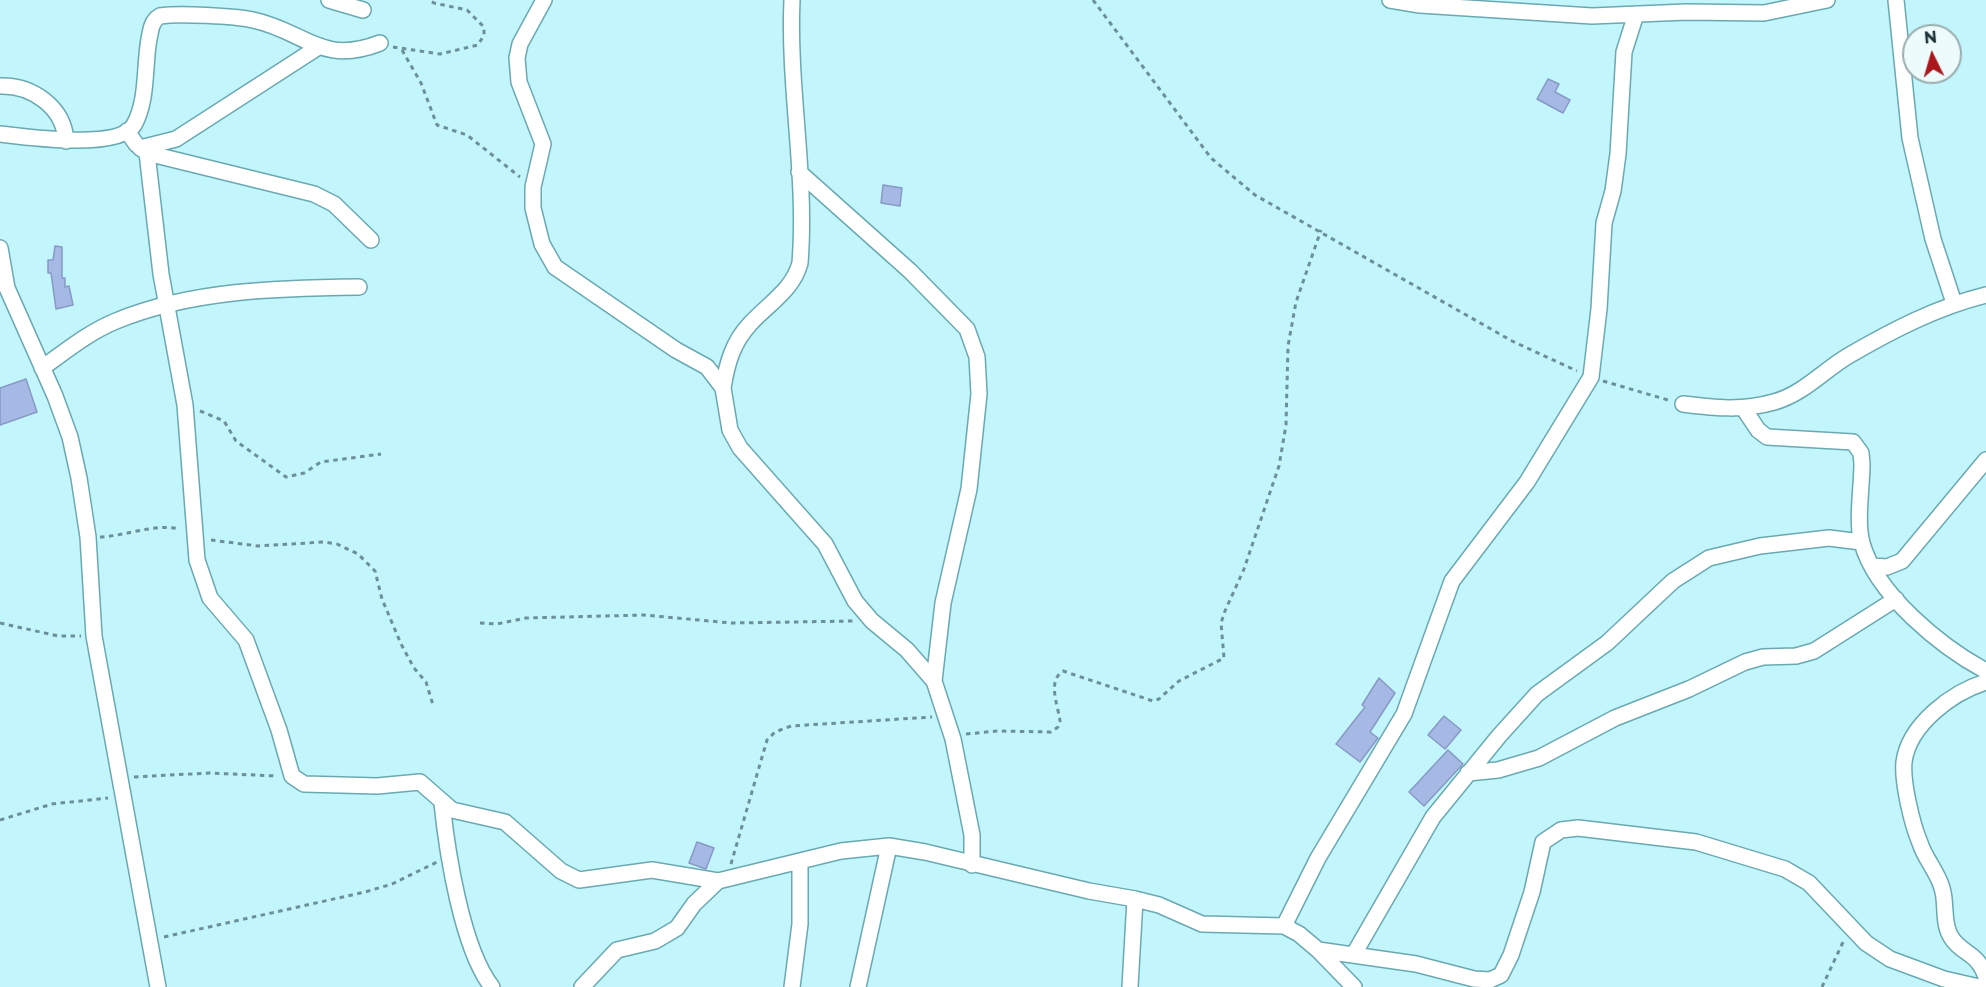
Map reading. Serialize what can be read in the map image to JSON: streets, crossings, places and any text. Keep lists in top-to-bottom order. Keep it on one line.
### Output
{"north":"top"}
